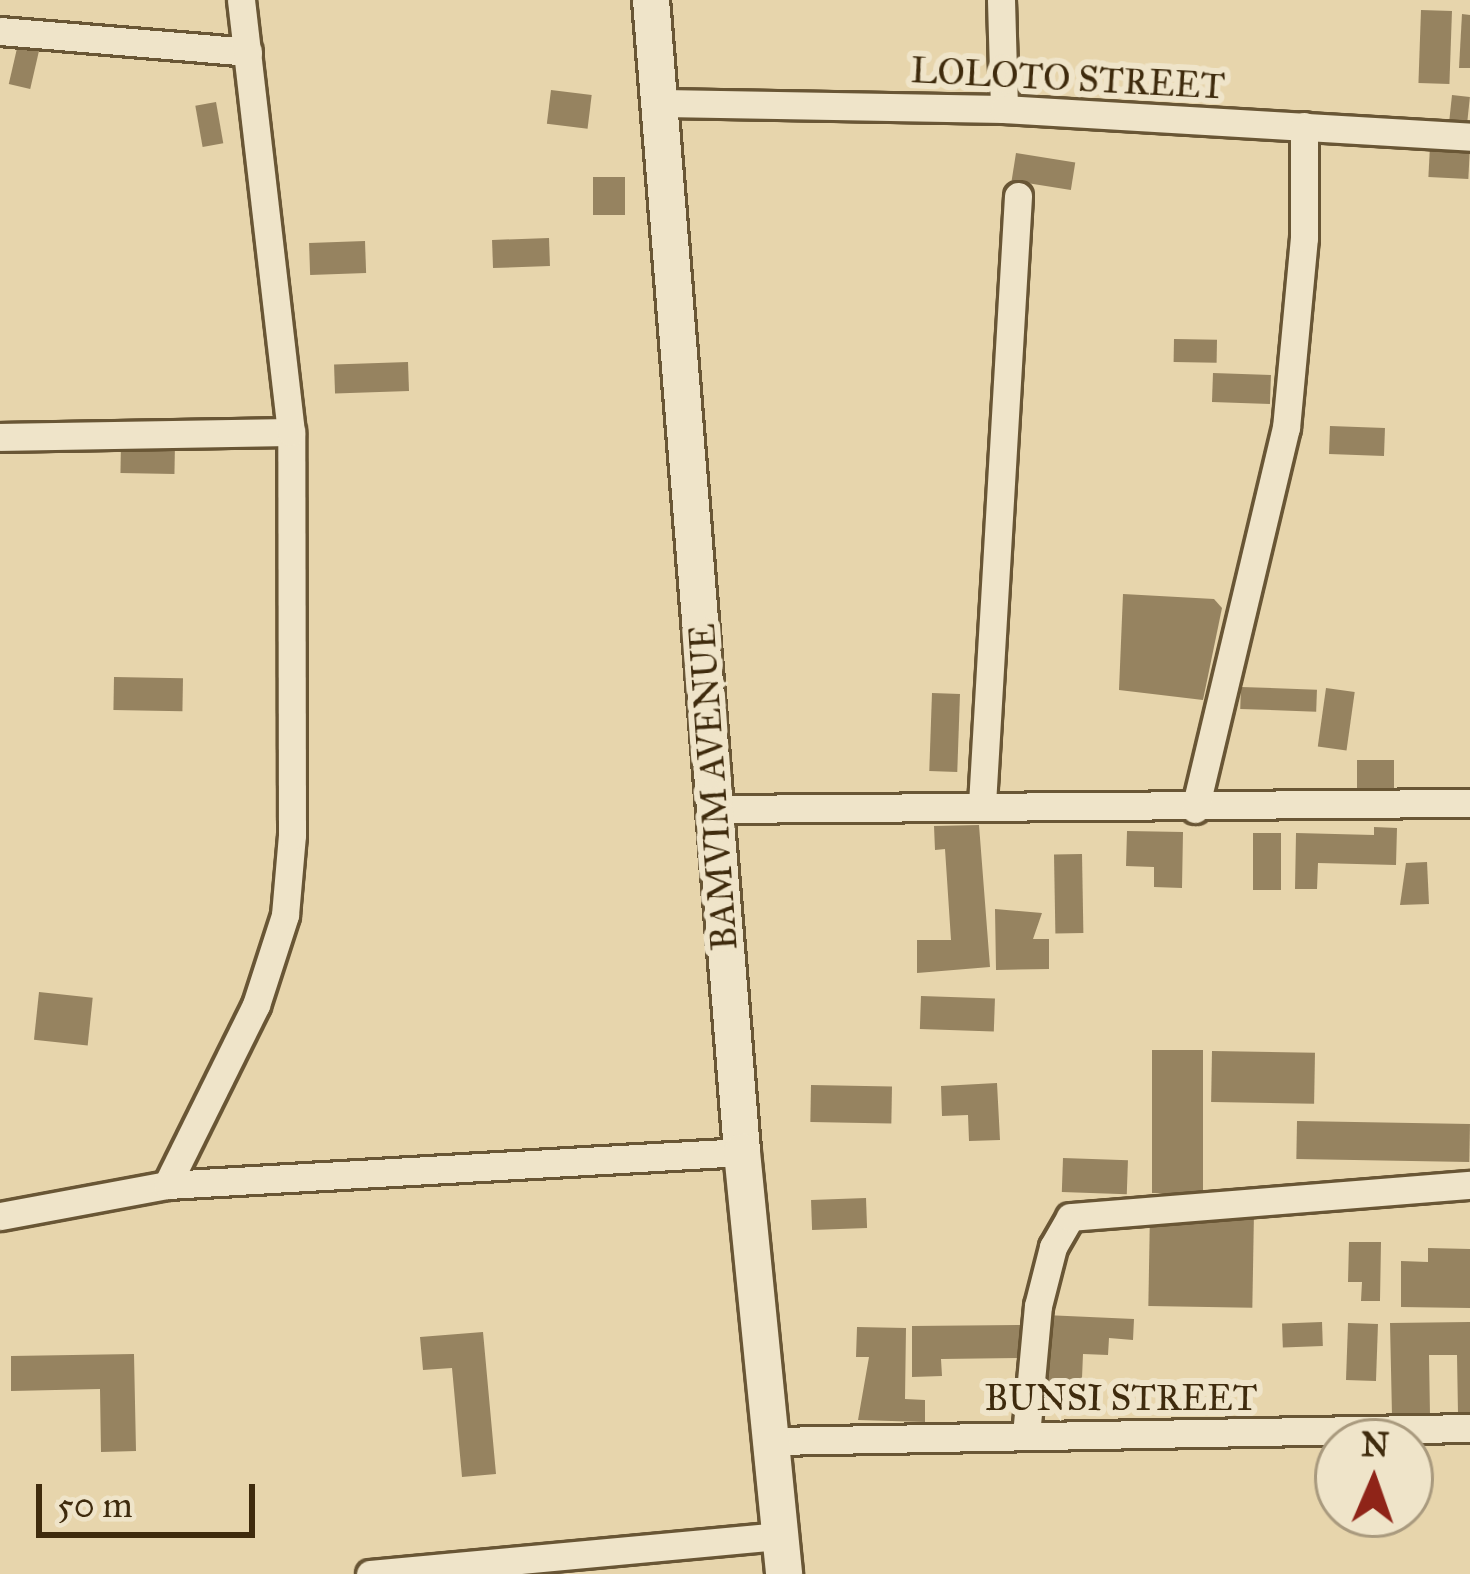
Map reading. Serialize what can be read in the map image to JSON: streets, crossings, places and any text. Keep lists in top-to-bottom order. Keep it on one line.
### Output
{"streets":{"street":["LOLOTO STREET","BAMVIM AVENUE","BUNSI STREET"]},"crossings":[["LOLOTO STREET","BAMVIM AVENUE"],["BAMVIM AVENUE","BUNSI STREET"]],"scale_bar":"50 m","north":"top"}
